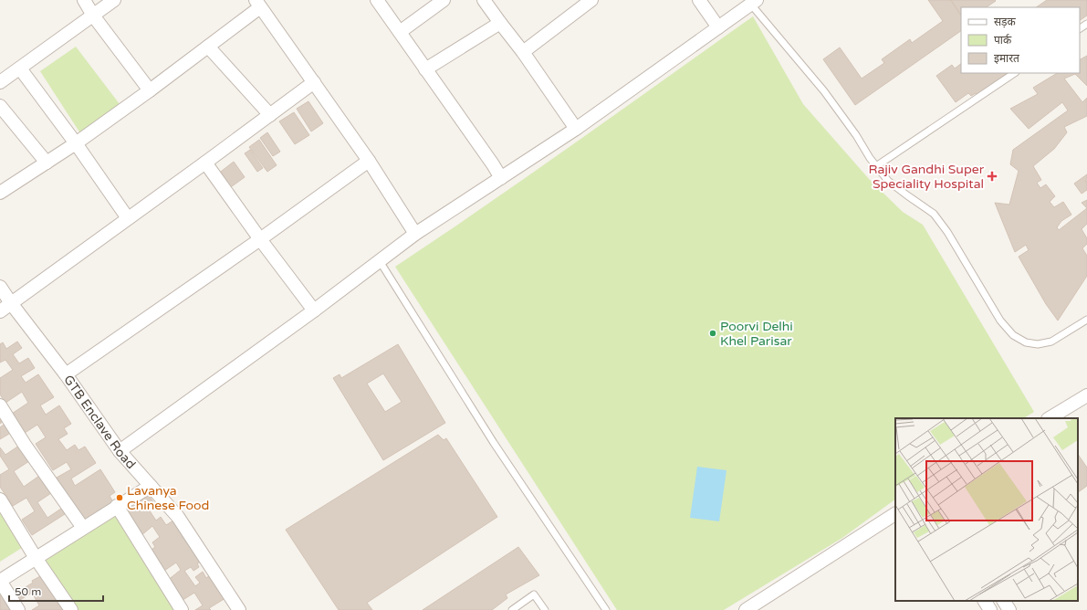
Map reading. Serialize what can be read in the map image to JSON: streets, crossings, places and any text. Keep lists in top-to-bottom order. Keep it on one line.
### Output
{"streets":{"street":["GTB Enclave Road"]},"places":{"health":["Rajiv Gandhi Super Speciality Hospital"],"other":["Poorvi Delhi Khel Parisar","Lavanya Chinese Food"]},"legend":["सड़क","पार्क","इमारत"],"scale_bar":"50 m"}
